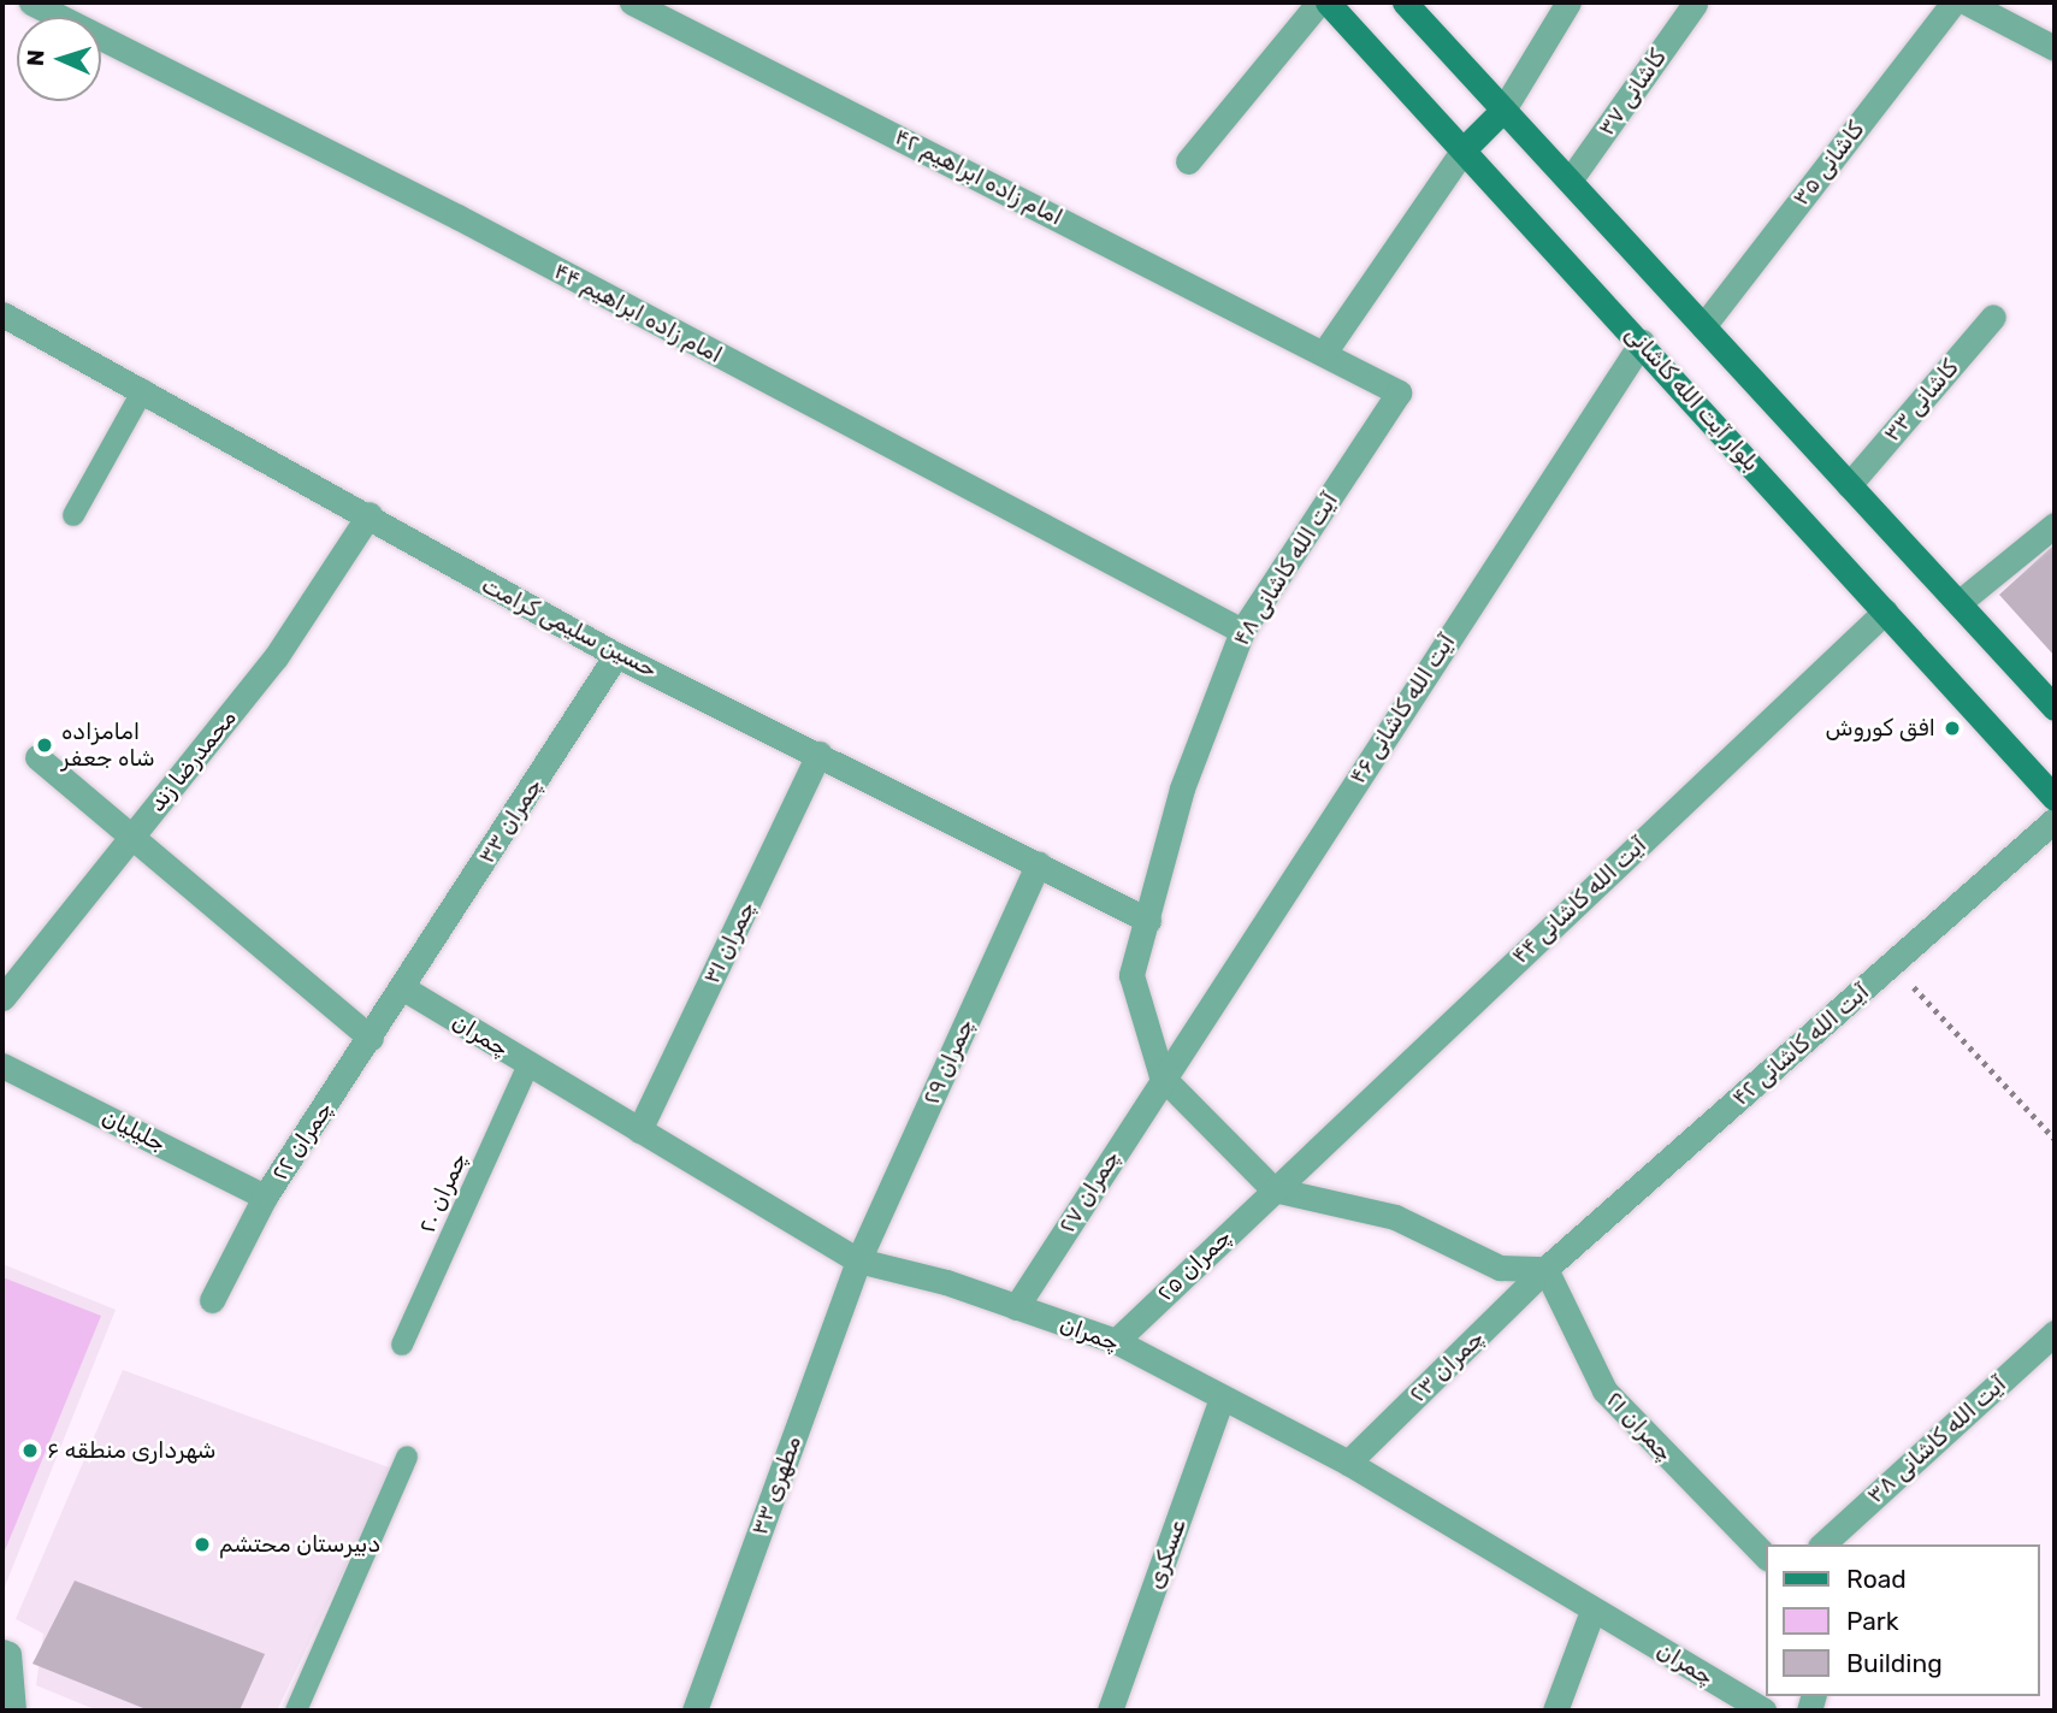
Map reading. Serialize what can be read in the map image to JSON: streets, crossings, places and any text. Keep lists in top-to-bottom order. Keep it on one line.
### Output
{"streets":{"main road":["بلوار آیت الله کاشانی"],"street":["کاشانی ۳۷","کاشانی ۳۵","امام زاده ابراهیم ۴۲","امام زاده ابراهیم ۴۴","کاشانی ۳۳","آیت الله کاشانی ۴۸","حسین سلیمی کرامت","آیت الله کاشانی ۴۶","محمدرضا زند","چمران ۳۳","آیت الله کاشانی ۴۴","چمران ۳۱","چمران","آیت الله کاشانی ۴۲","چمران ۲۹","جلیلیان","چمران ۲۲","چمران ۲۷","چمران ۲۵","چمران ۲۳","چمران ۲۱","آیت الله کاشانی ۳۸","مطهری ۳۳","عسکری"],"lane":["چمران ۲۰"]},"crossings":[["امام زاده ابراهیم ۴۲","آیت الله کاشانی ۴۸"],["امام زاده ابراهیم ۴۴","آیت الله کاشانی ۴۸"],["بلوار آیت الله کاشانی","آیت الله کاشانی ۴۶"],["بلوار آیت الله کاشانی","آیت الله کاشانی ۴۴"],["آیت الله کاشانی ۴۸","حسین سلیمی کرامت"],["آیت الله کاشانی ۴۸","آیت الله کاشانی ۴۶"],["آیت الله کاشانی ۴۸","چمران ۲۷"],["حسین سلیمی کرامت","محمدرضا زند"],["حسین سلیمی کرامت","چمران ۳۳"],["حسین سلیمی کرامت","چمران ۳۱"],["حسین سلیمی کرامت","چمران ۲۹"],["آیت الله کاشانی ۴۶","چمران ۲۷"],["چمران ۳۳","چمران"],["چمران ۳۳","چمران ۲۲"],["آیت الله کاشانی ۴۴","چمران ۲۵"],["چمران ۳۱","چمران"],["چمران","چمران ۲۹"],["چمران","چمران ۲۲"],["چمران","چمران ۲۷"],["چمران","چمران ۲۰"],["چمران","چمران ۲۵"],["چمران","چمران ۲۳"],["چمران","مطهری ۳۳"],["چمران","عسکری"],["آیت الله کاشانی ۴۲","چمران ۲۳"],["آیت الله کاشانی ۴۲","چمران ۲۱"],["چمران ۲۹","مطهری ۳۳"],["جلیلیان","چمران ۲۲"],["چمران ۲۳","چمران ۲۱"]],"places":["افق کوروش","امامزاده شاه جعفر","شهرداری منطقه ۶","دبیرستان محتشم"],"legend":["Road","Park","Building"],"north":"left"}
